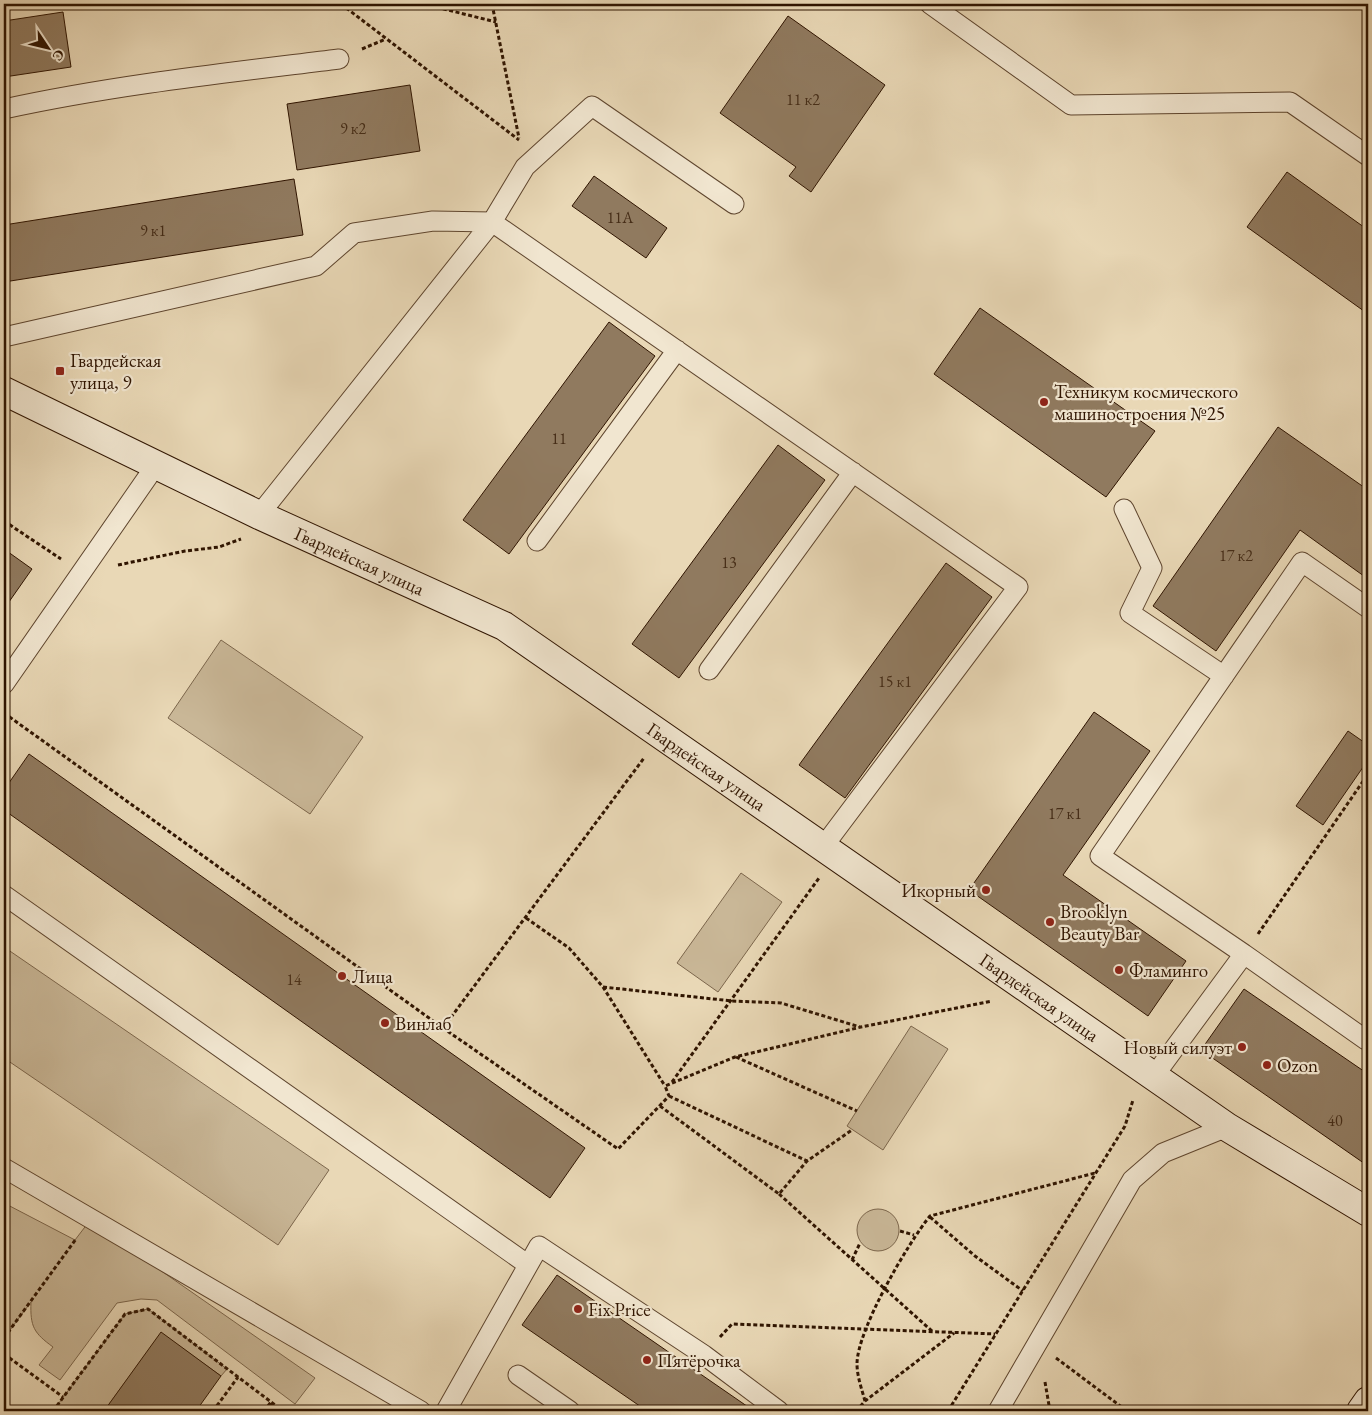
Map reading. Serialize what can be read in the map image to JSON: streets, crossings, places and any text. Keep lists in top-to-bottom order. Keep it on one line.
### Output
{"streets":{"street":["Гвардейская улица"]},"places":{"transit":["Гвардейская улица, 9"],"other":["Техникум космического машиностроения №25","Икорный","Brooklyn Beauty Bar","Фламинго","Лица","Винлаб","Новый силуэт","Ozon","Fix Price","Пятёрочка"]},"house_numbers":["11 к2","9 к2","11А","9 к1","11","17 к2","13","15 к1","17 к1","14","40"],"north":"bottom right"}
